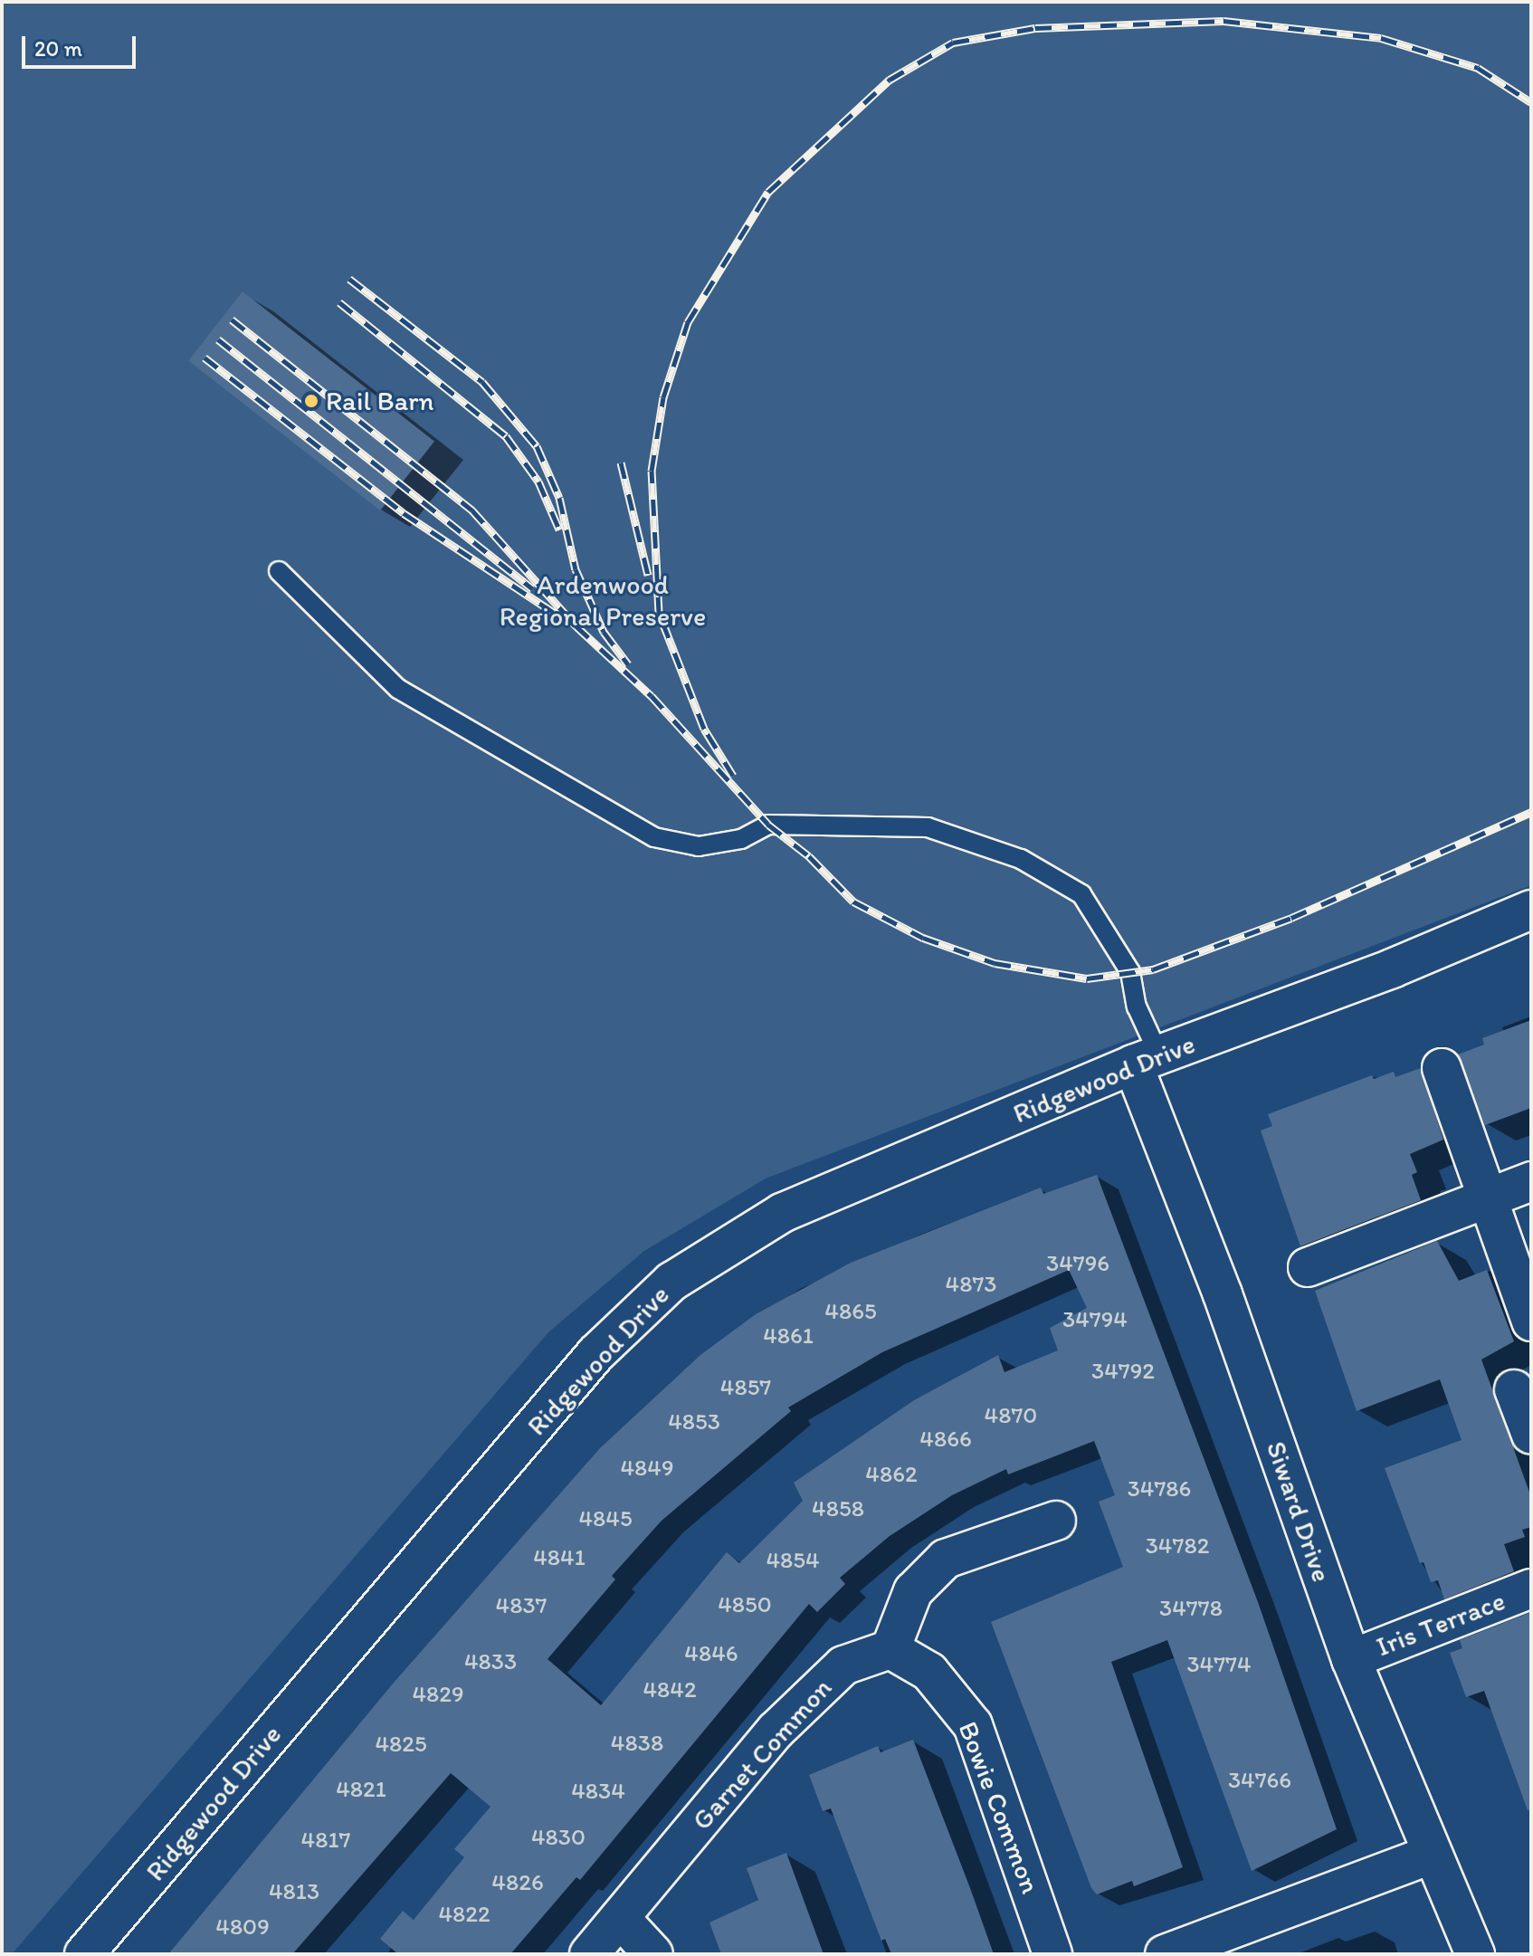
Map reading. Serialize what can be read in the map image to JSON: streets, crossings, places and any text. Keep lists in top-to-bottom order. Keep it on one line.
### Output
{"streets":{"street":["Ridgewood Drive","Siward Drive","Iris Terrace","Garnet Common","Bowie Common"]},"crossings":[["Ridgewood Drive","Siward Drive"],["Siward Drive","Iris Terrace"],["Garnet Common","Bowie Common"]],"parks":["Ardenwood Regional Preserve"],"places":["Rail Barn"],"house_numbers":["34796","4873","4865","34794","4861","34792","4857","4870","4853","4866","4849","4862","34786","4858","4845","34782","4841","4854","4850","4837","34778","4846","4833","34774","4842","4829","4838","4825","34766","4821","4834","4830","4817","4826","4813","4822","4809"],"scale_bar":"20 m"}
